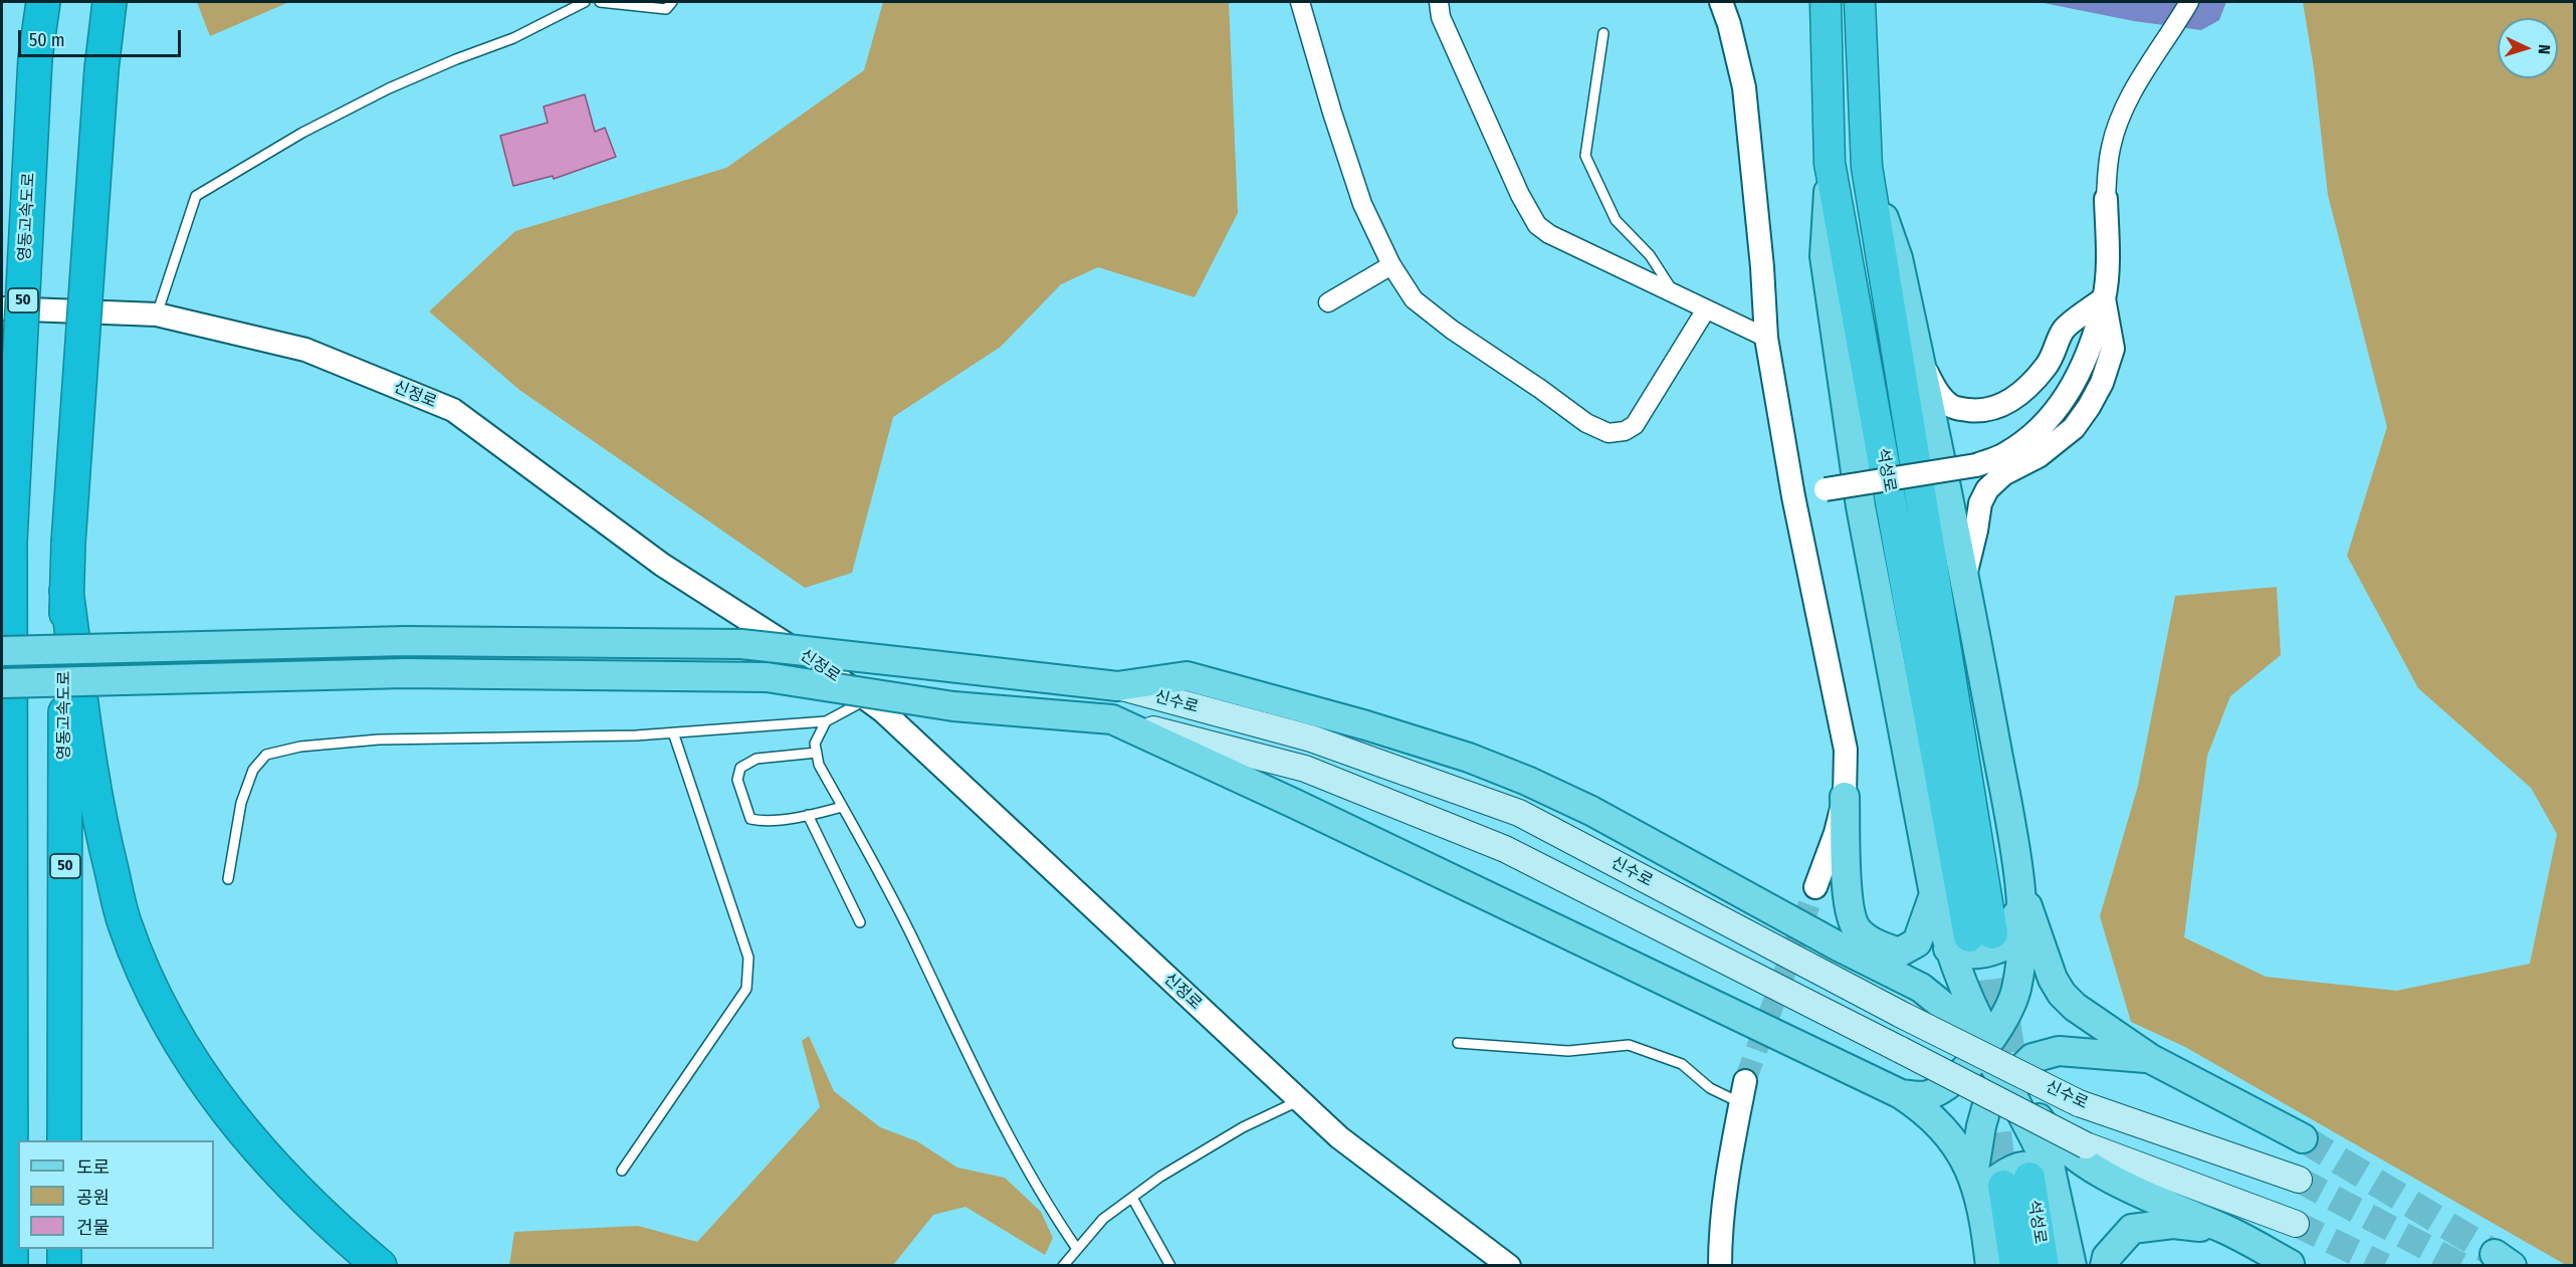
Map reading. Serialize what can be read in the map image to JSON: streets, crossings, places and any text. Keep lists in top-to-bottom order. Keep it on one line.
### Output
{"streets":{"highway":["영동고속도로","50","석성로"],"main road":["신수로"],"street":["신정로"]},"legend":["도로","공원","건물"],"scale_bar":"50 m","north":"right"}
